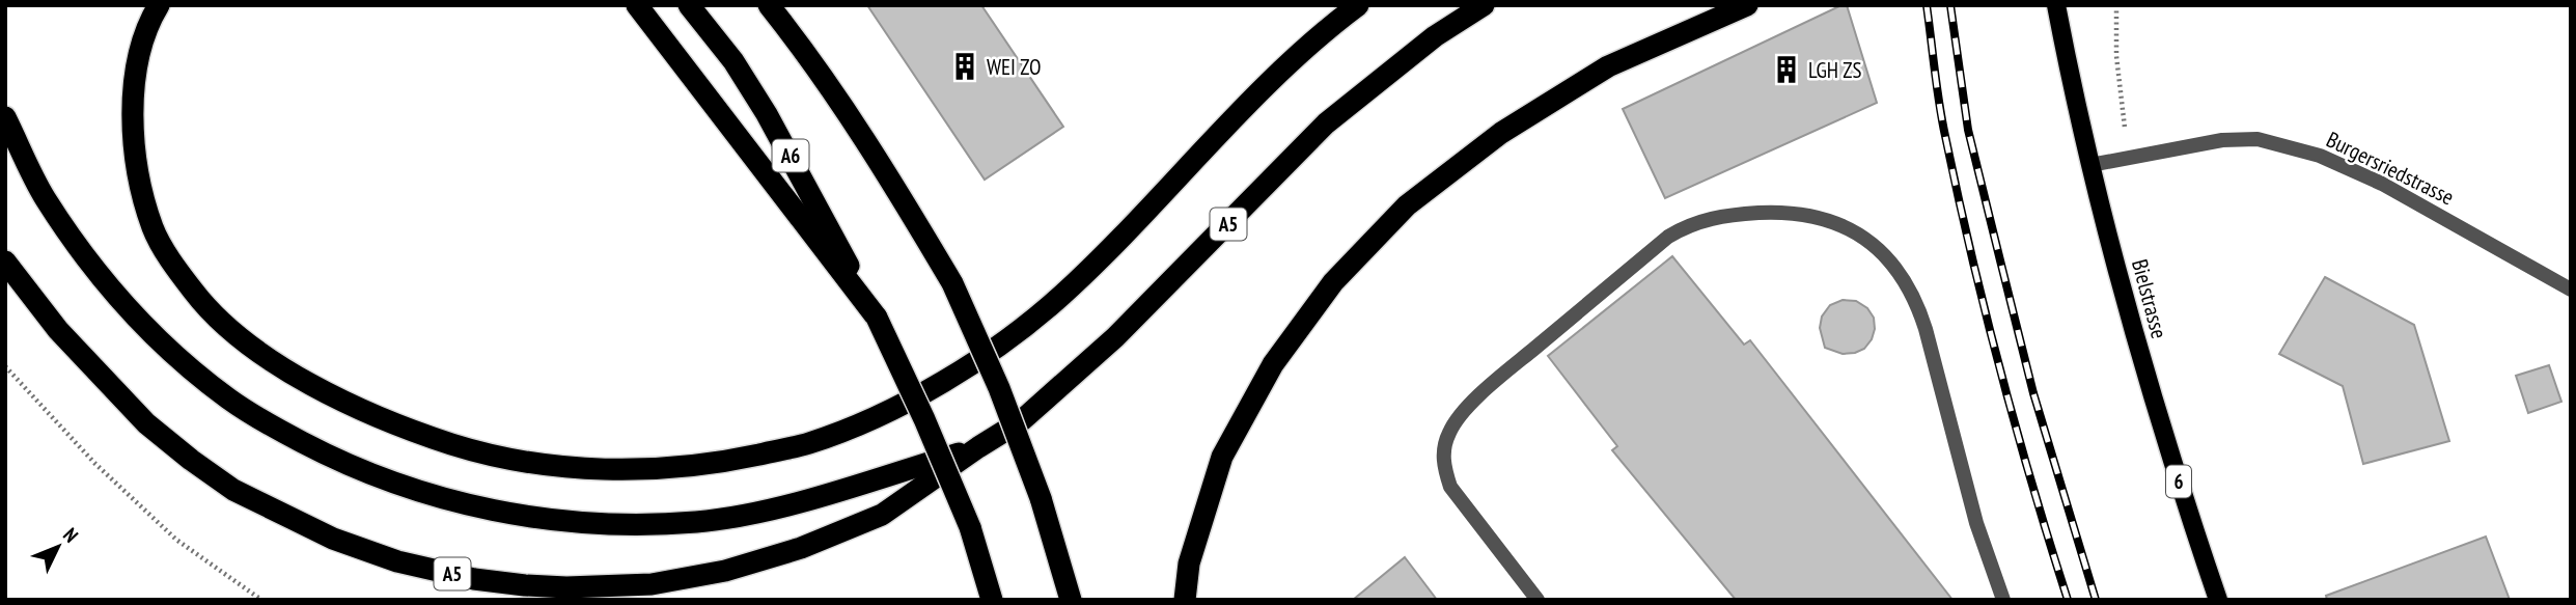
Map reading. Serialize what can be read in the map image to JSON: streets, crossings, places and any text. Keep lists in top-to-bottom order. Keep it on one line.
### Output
{"streets":{"highway":["A6","A5"],"main road":["Bielstrasse","6"],"street":["Burgersriedstrasse"]},"crossings":[["Burgersriedstrasse","Bielstrasse"]],"places":{"building":["WEI ZO","LGH ZS"]},"north":"top right"}
